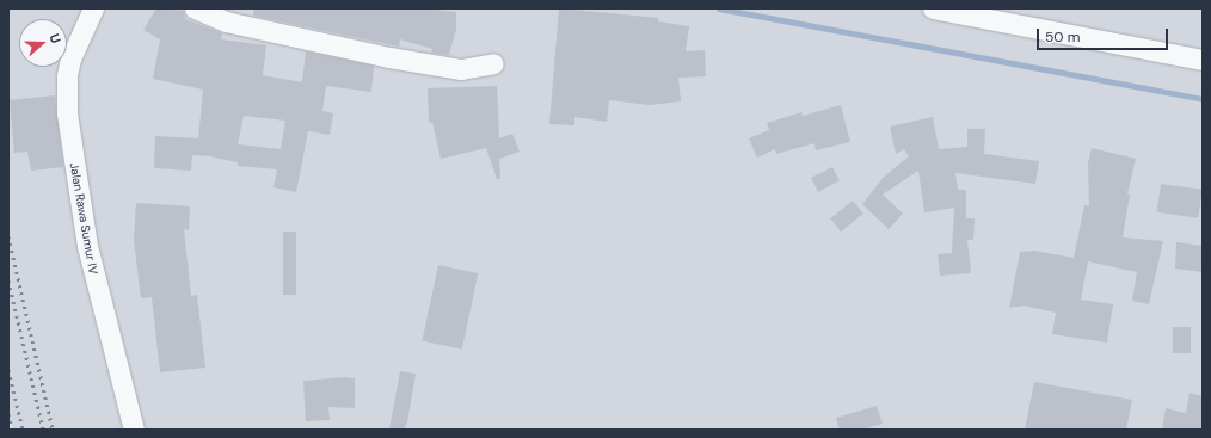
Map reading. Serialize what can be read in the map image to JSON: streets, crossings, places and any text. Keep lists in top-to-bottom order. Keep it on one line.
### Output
{"streets":{"street":["Jalan Rawa Sumur IV"]},"scale_bar":"50 m","north":"right"}
